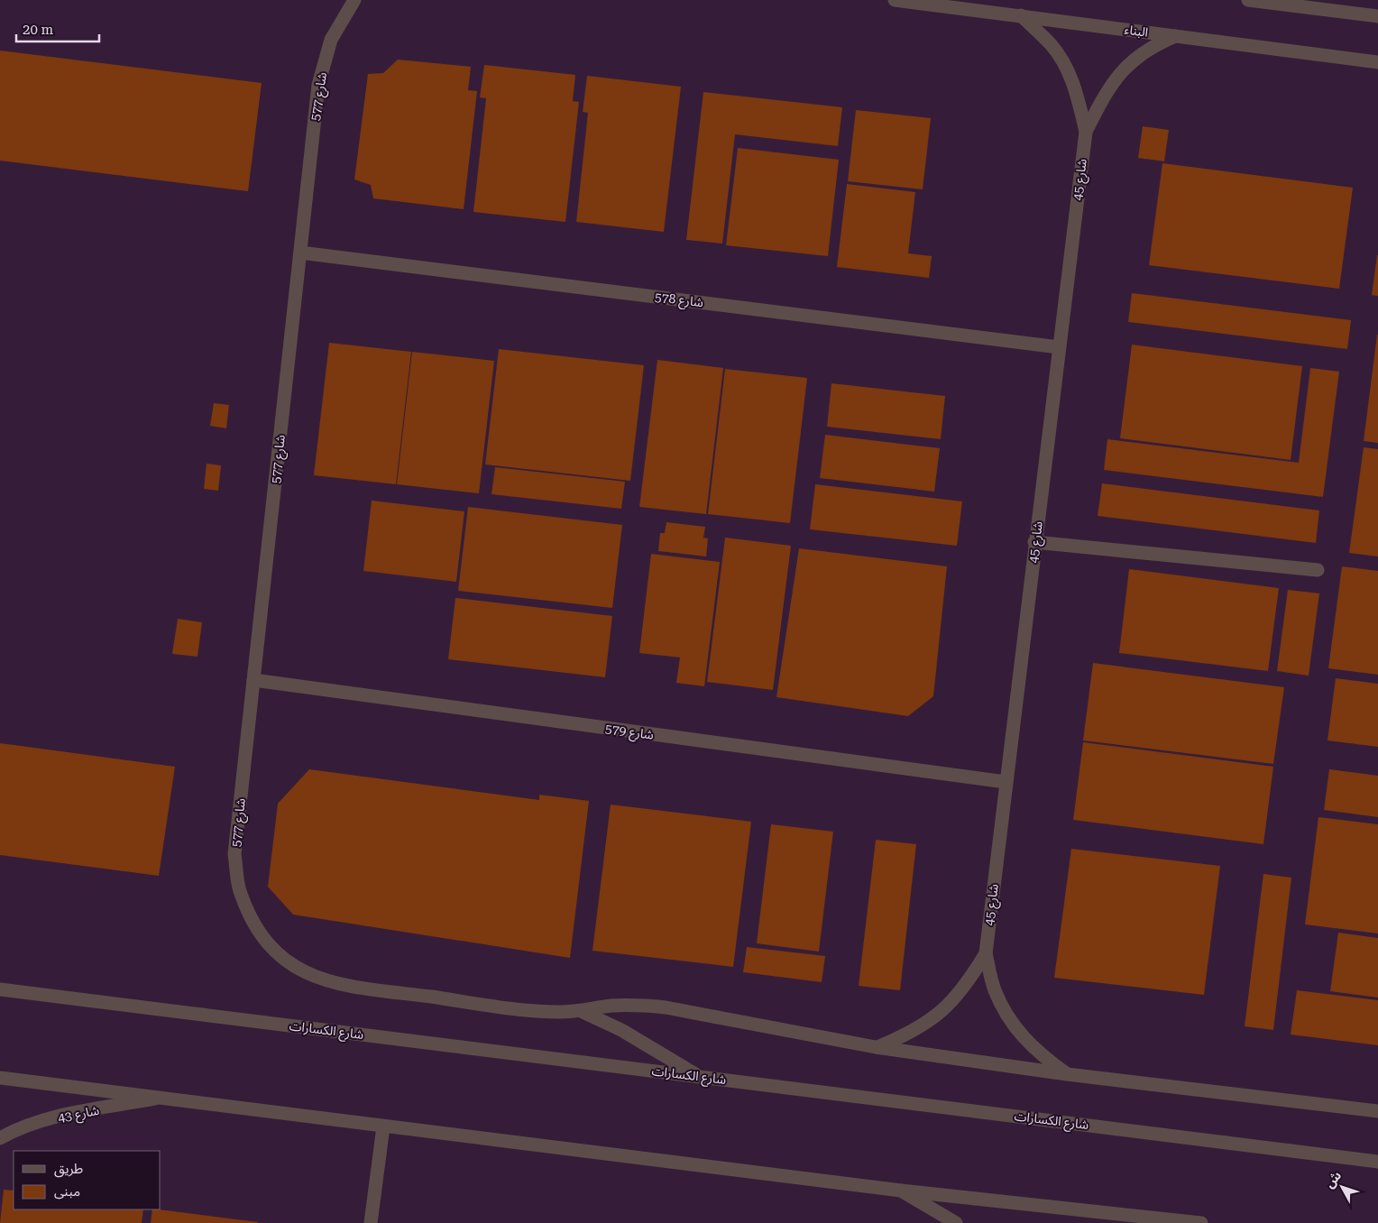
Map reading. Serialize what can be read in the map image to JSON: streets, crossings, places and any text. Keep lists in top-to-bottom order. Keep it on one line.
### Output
{"streets":{"street":["البناء","شارع 577","شارع 45","شارع 578","شارع 579","شارع الكسارات","شارع 43"]},"crossings":[["البناء","شارع 45"],["شارع 577","شارع 578"],["شارع 577","شارع 579"],["شارع 45","شارع 578"],["شارع 45","شارع 579"]],"legend":["طريق","مبنى"],"scale_bar":"20 m","north":"top left"}
